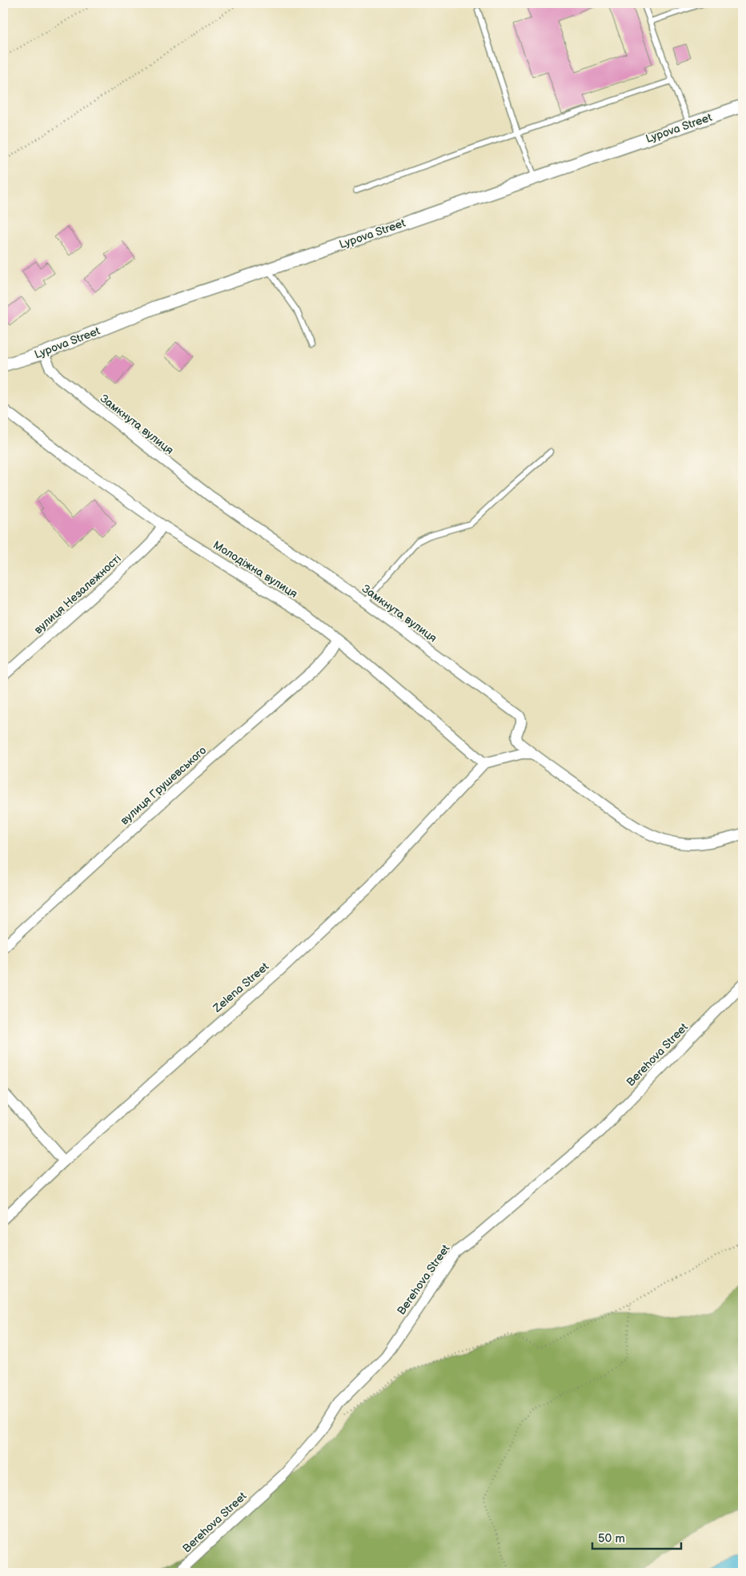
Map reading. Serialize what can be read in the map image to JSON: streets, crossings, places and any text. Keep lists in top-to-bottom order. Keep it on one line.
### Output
{"streets":{"street":["Lypova Street","Замкнута вулиця","Молодіжна вулиця","вулиця Незалежності","вулиця Грушевського","Zelena Street","Berehova Street"]},"crossings":[["Lypova Street","Замкнута вулиця"],["Молодіжна вулиця","вулиця Незалежності"],["Молодіжна вулиця","вулиця Грушевського"],["Молодіжна вулиця","Zelena Street"]],"scale_bar":"50 m"}
